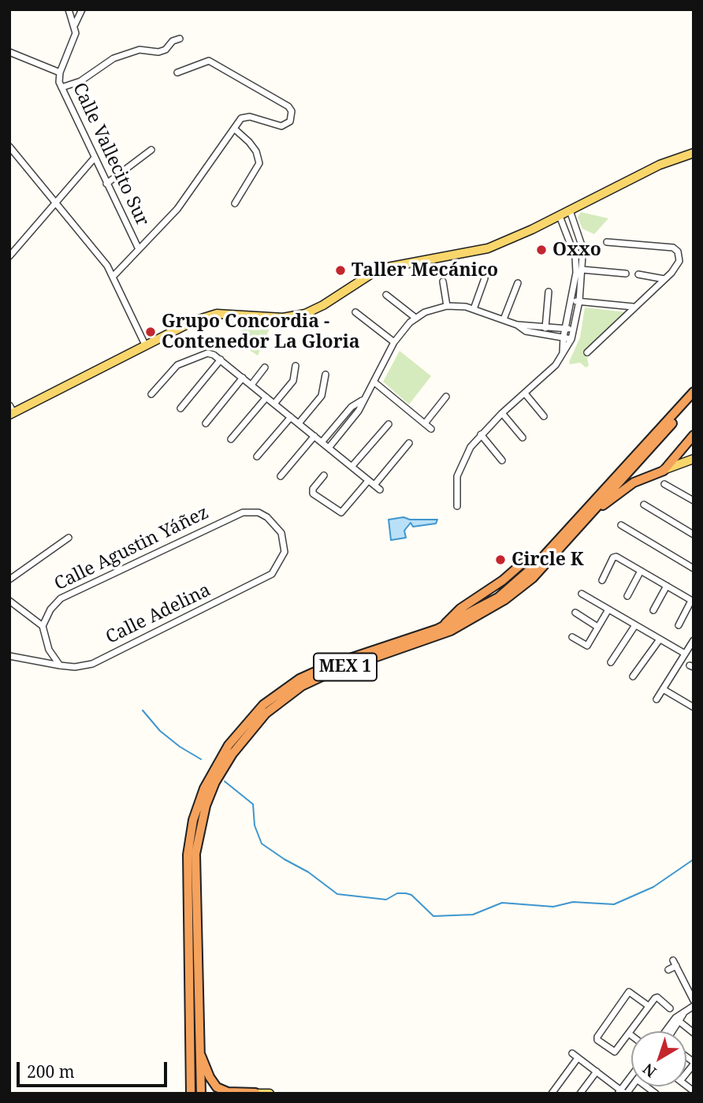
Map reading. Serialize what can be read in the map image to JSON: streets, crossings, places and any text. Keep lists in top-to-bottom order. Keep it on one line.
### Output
{"streets":{"highway":["MEX 1"],"street":["Calle Vallecito Sur","Calle Agustin Yáñez","Calle Adelina"]},"crossings":[["Calle Agustin Yáñez","Calle Adelina"]],"places":["Oxxo","Taller Mecánico","Grupo Concordia - Contenedor La Gloria","Circle K"],"scale_bar":"200 m","north":"bottom left"}
